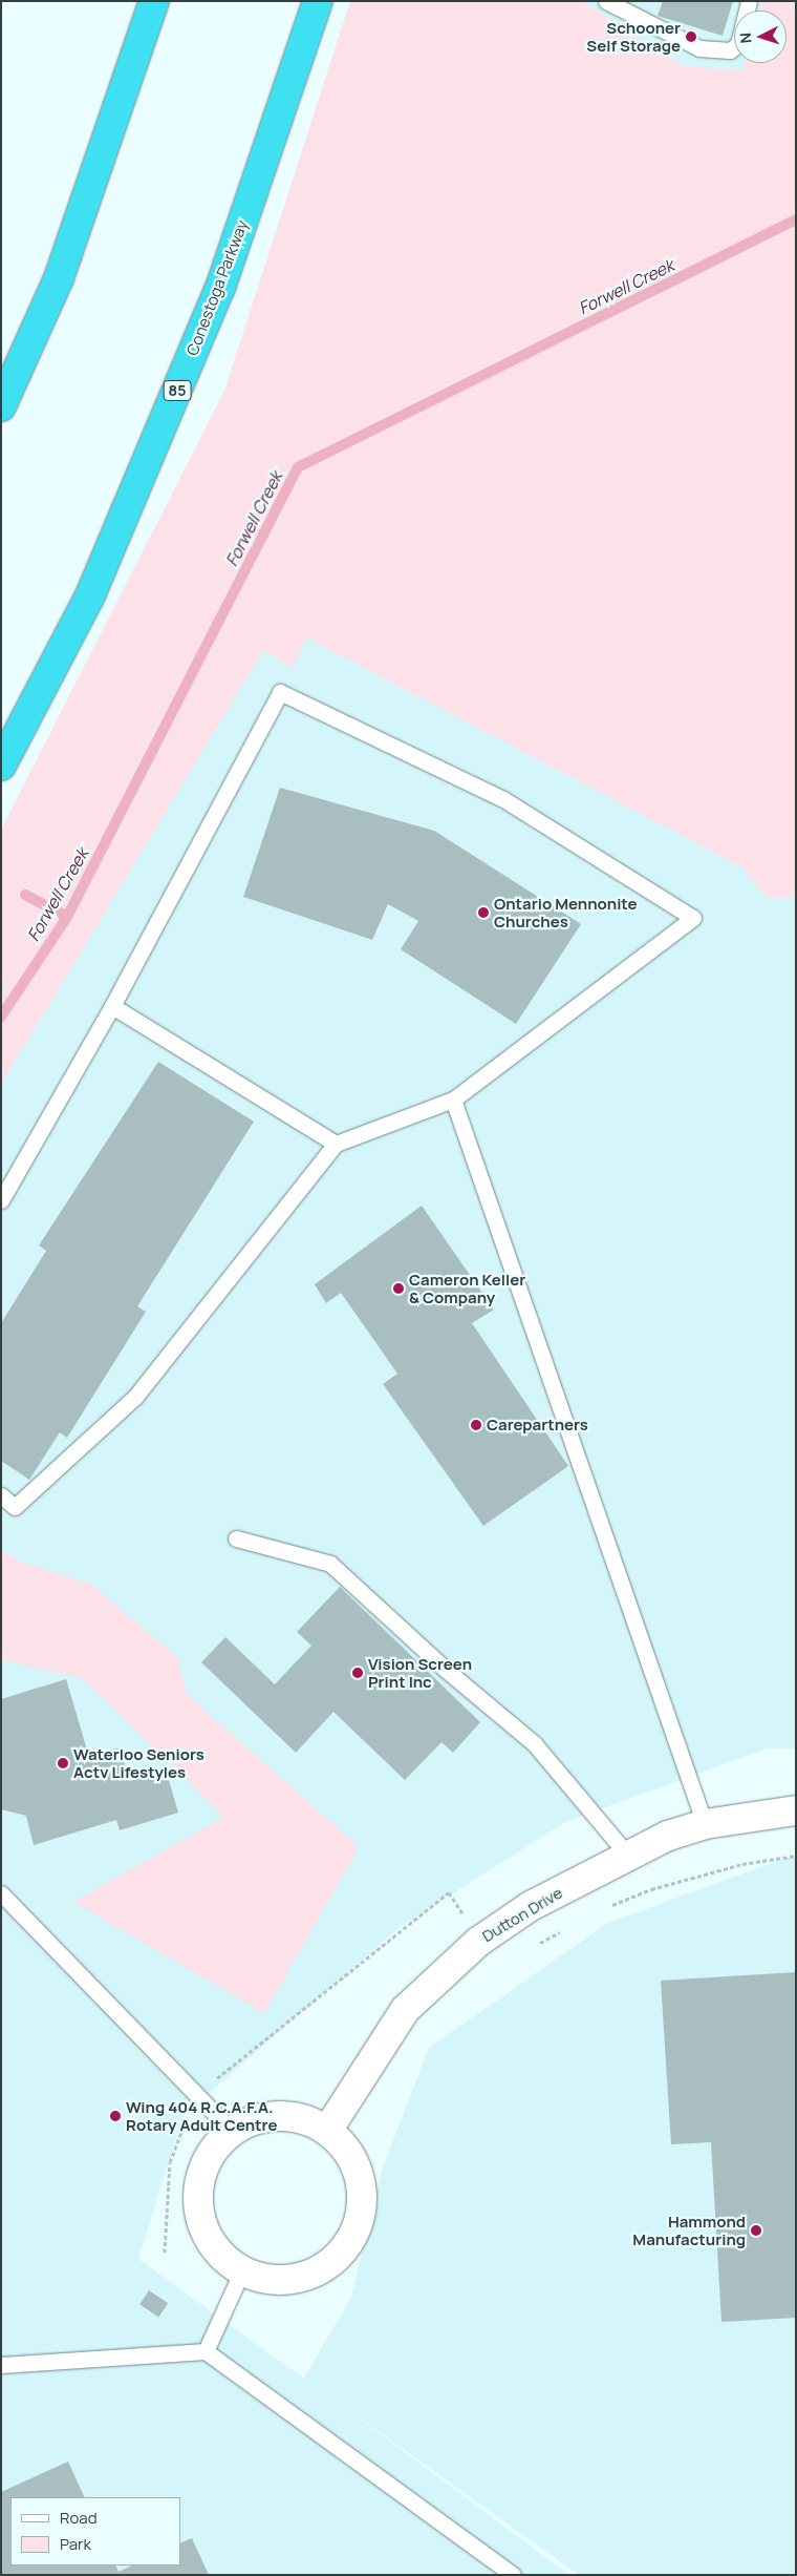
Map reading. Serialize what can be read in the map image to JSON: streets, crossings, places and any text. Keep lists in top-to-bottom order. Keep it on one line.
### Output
{"streets":{"highway":["Conestoga Parkway","85"],"street":["Dutton Drive"]},"water":["Forwell Creek"],"places":["Schooner Self Storage","Ontario Mennonite Churches","Cameron Keller & Company","Carepartners","Vision Screen Print Inc","Waterloo Seniors Actv Lifestyles","Wing 404 R.C.A.F.A. Rotary Adult Centre","Hammond Manufacturing"],"legend":["Road","Park"],"north":"left"}
